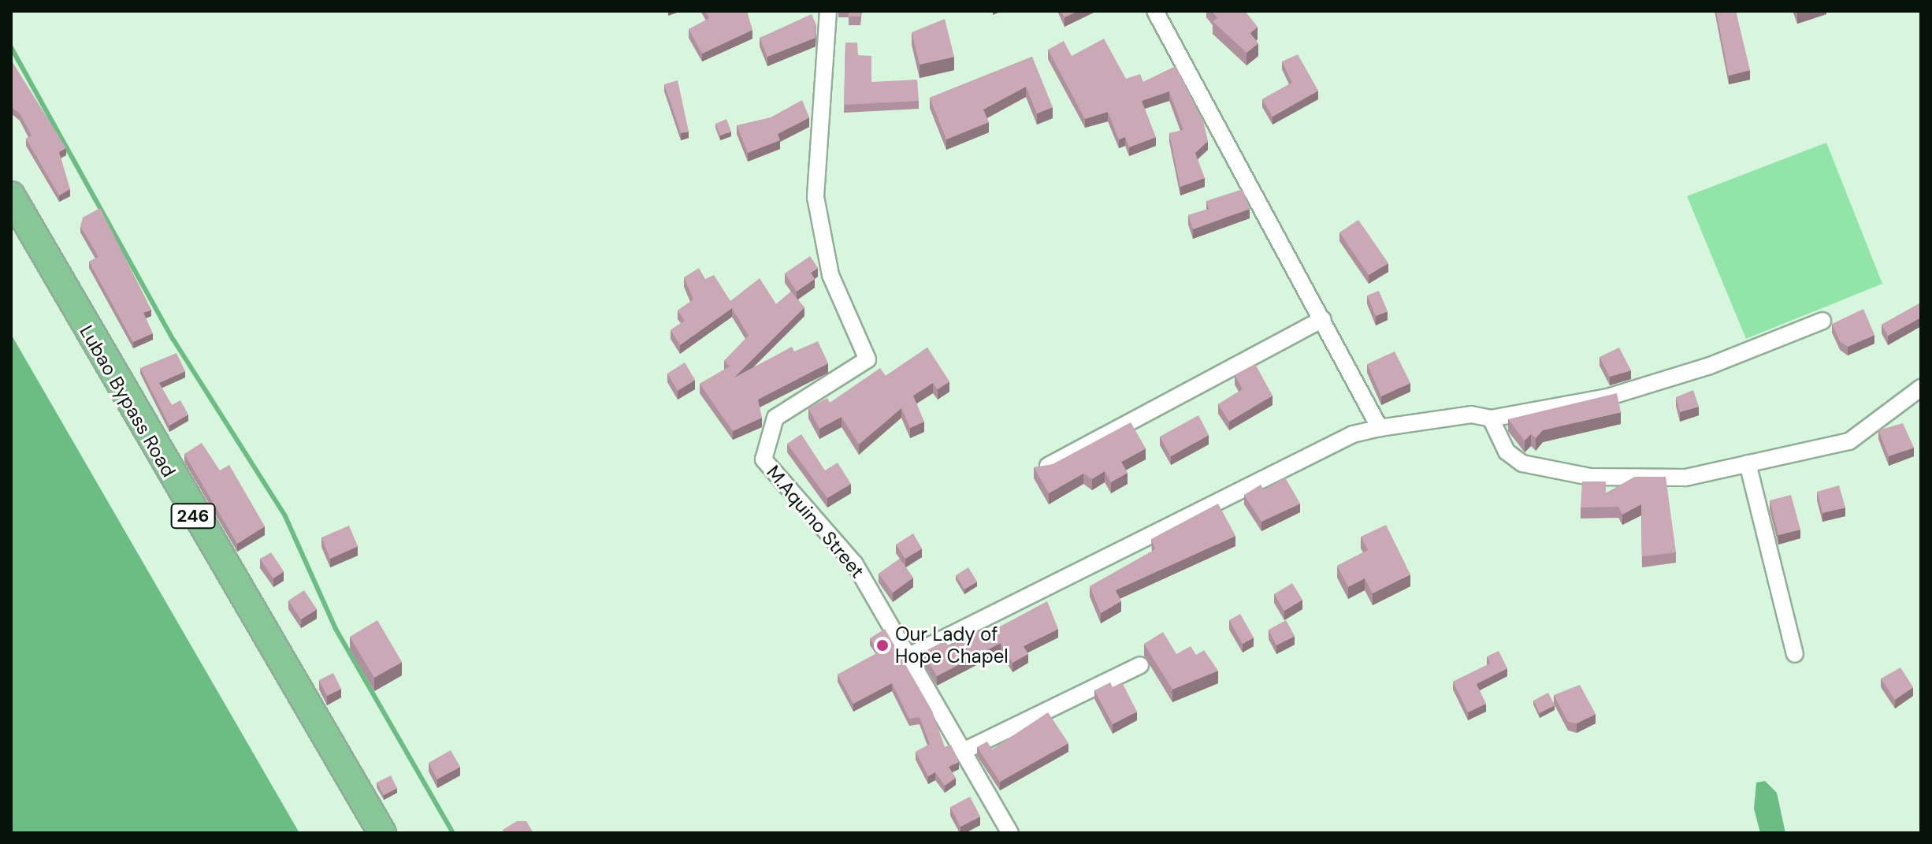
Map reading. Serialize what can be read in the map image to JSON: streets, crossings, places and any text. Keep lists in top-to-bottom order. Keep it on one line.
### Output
{"streets":{"highway":["Lubao Bypass Road","246"],"street":["M.Aquino Street"]},"places":["Our Lady of Hope Chapel"]}
